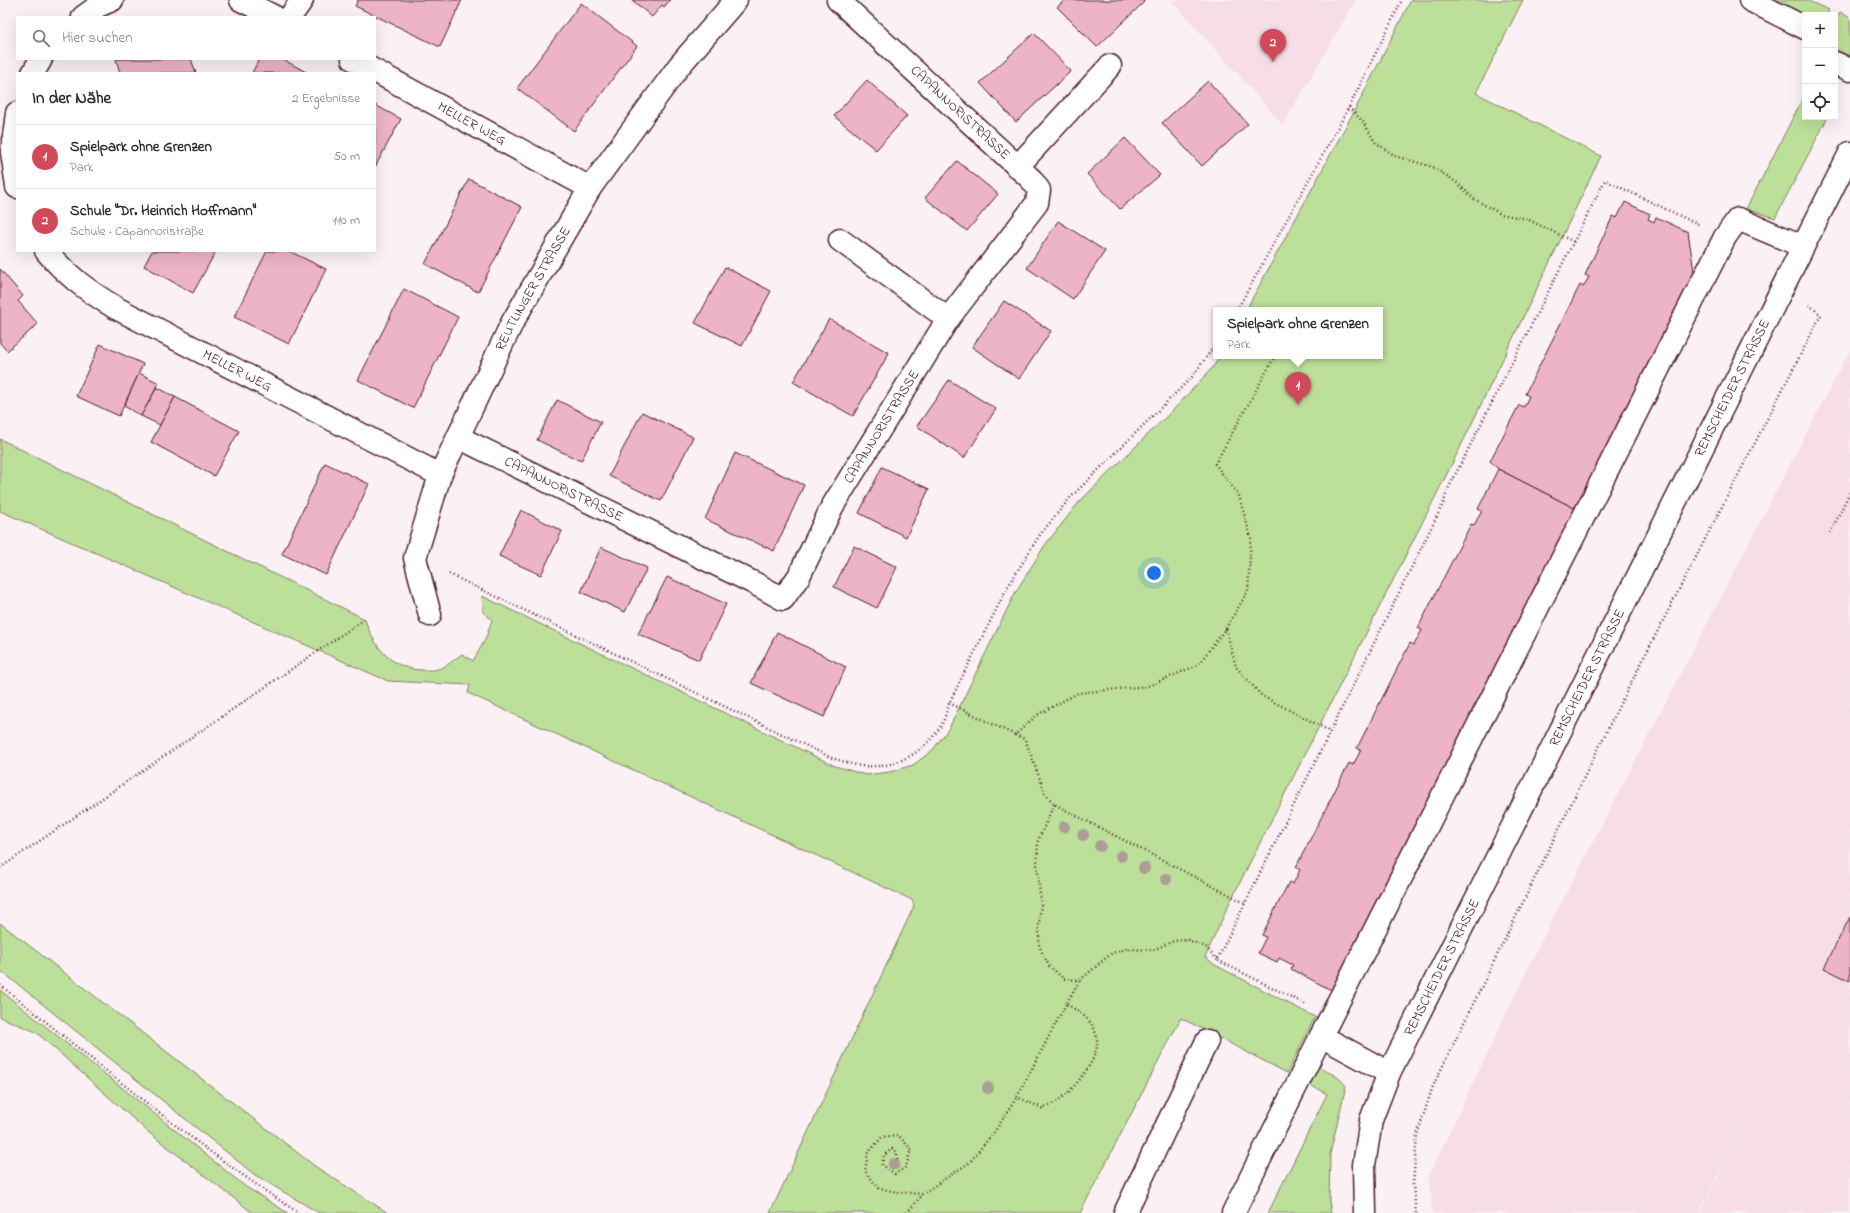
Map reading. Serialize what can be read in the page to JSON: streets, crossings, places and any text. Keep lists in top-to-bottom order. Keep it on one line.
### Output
{"streets":{"street":["CAPANNORISTRASSE","MELLER WEG","REUTLINGER STRASSE","REMSCHEIDER STRASSE"]},"crossings":[["CAPANNORISTRASSE","REUTLINGER STRASSE"],["MELLER WEG","REUTLINGER STRASSE"]],"page":{"map_buttons":["+","−"],"search":"Hier suchen","pins":["2","1"],"heading":["In der Nähe","2 Ergebnisse"],"list":[{"mark":"1","name":"Spielpark ohne Grenzen","note":"Park","value":"50 m"},{"mark":"2","name":"Schule \"Dr. Heinrich Hoffmann\"","note":"Schule · Capannoristraße","value":"110 m"}],"popup":["Spielpark ohne Grenzen","Park"]}}
